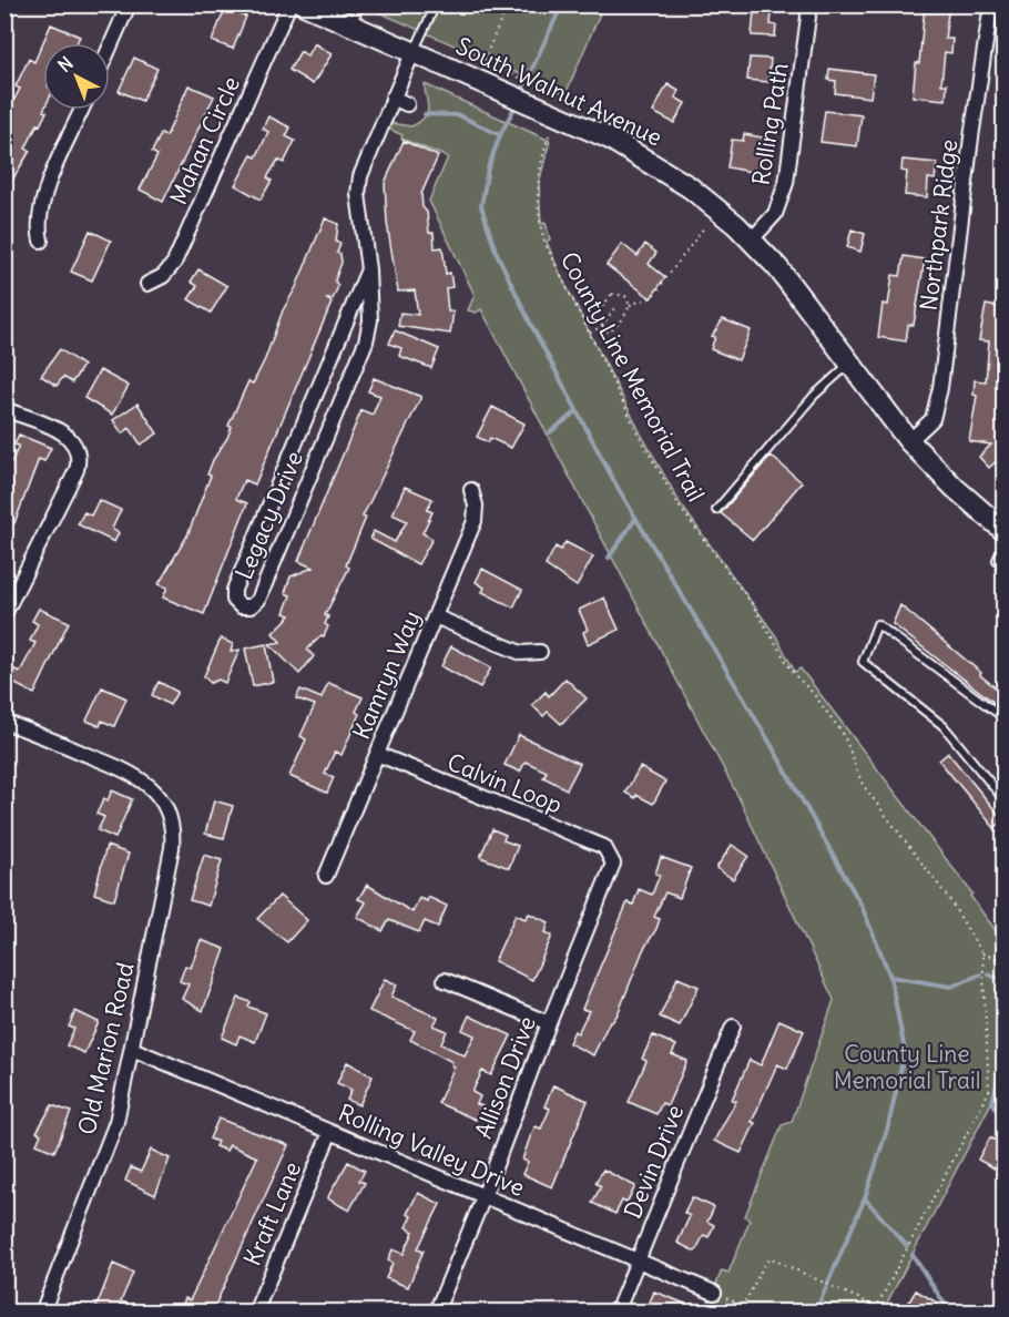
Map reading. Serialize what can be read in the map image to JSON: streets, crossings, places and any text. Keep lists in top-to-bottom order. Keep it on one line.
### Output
{"streets":{"street":["South Walnut Avenue","Rolling Path","Mahan Circle","Northpark Ridge","Legacy Drive","Kamryn Way","Calvin Loop","Old Marion Road","Allison Drive","Rolling Valley Drive","Devin Drive","Kraft Lane"],"path":["County Line Memorial Trail"]},"crossings":[["South Walnut Avenue","Rolling Path"],["South Walnut Avenue","Northpark Ridge"],["South Walnut Avenue","Legacy Drive"],["Kamryn Way","Calvin Loop"],["Calvin Loop","Allison Drive"],["Old Marion Road","Rolling Valley Drive"],["Allison Drive","Rolling Valley Drive"],["Rolling Valley Drive","Devin Drive"],["Rolling Valley Drive","Kraft Lane"]],"parks":["County Line Memorial Trail"],"north":"top left"}
